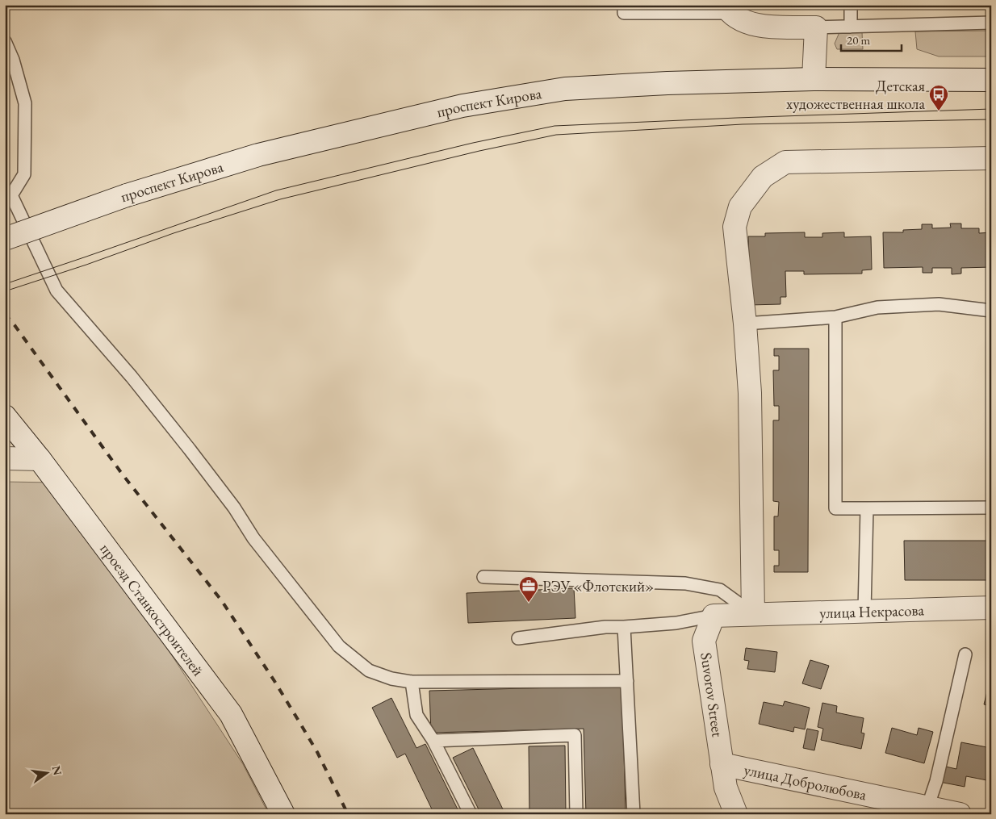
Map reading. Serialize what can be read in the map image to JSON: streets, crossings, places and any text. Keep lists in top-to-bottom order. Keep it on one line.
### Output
{"streets":{"street":["проспект Кирова","проезд Станкостроителей","улица Некрасова","Suvorov Street","улица Добролюбова"]},"crossings":[["Suvorov Street","улица Добролюбова"]],"places":{"bus stop":["Детская художественная школа"],"office":["РЭУ «Флотский»"]},"scale_bar":"20 m","north":"right"}
